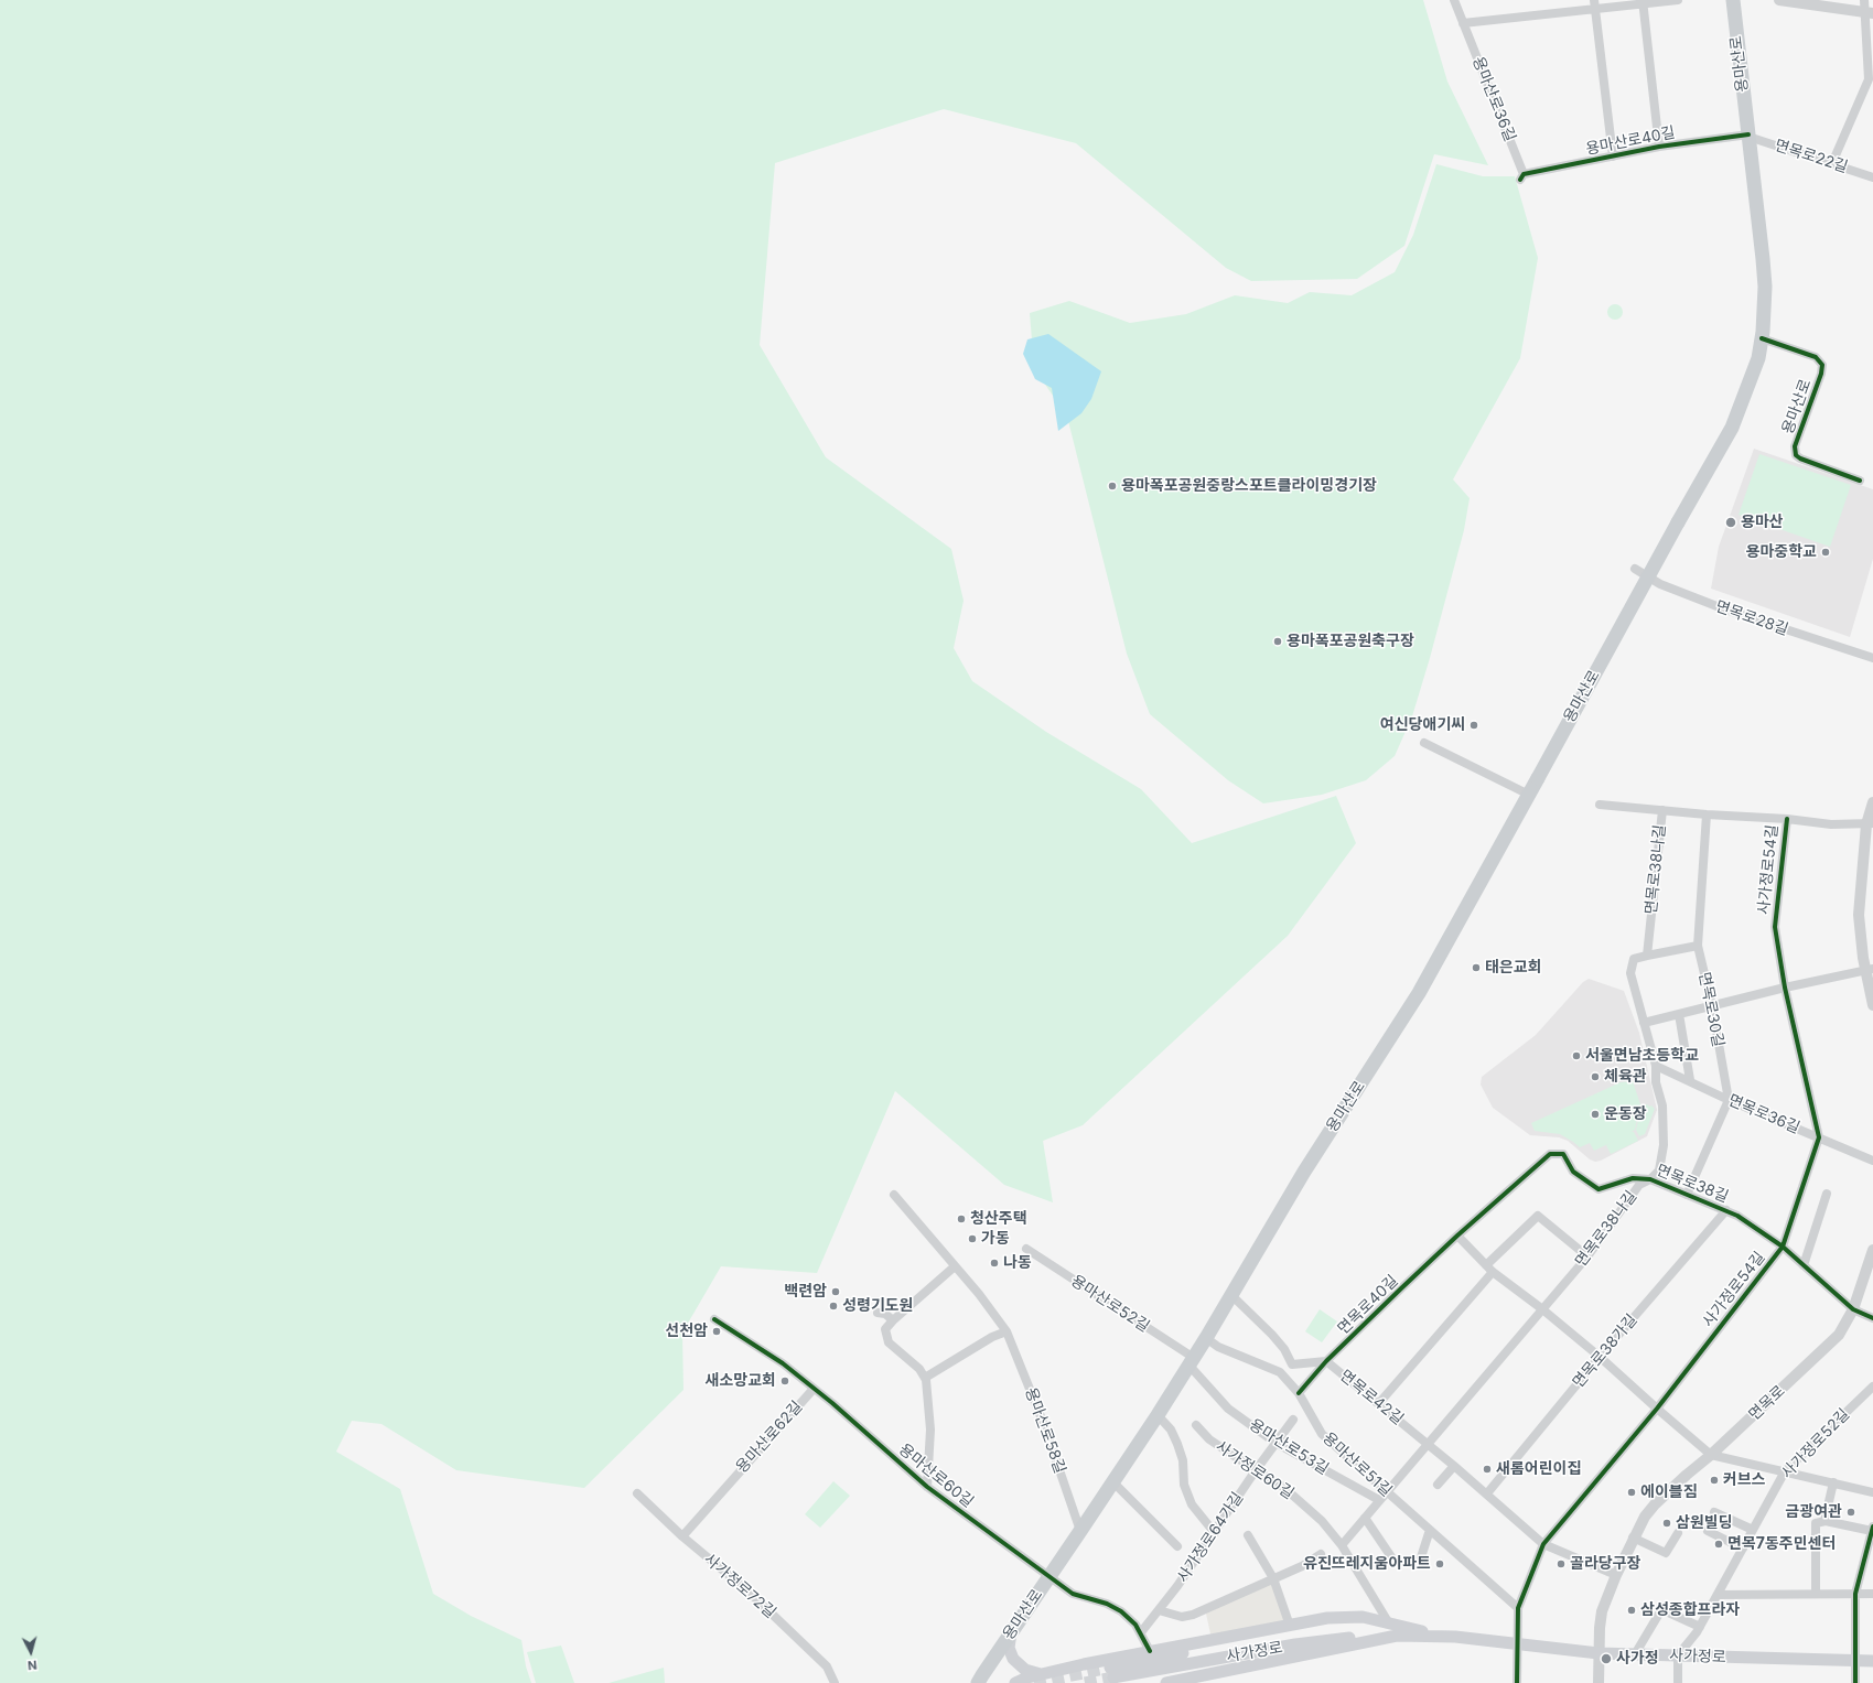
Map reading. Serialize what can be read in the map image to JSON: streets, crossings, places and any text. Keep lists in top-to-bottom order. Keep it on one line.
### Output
{"streets":{"main road":["용마산로","사가정로"],"street":["용마산로36길","용마산로40길","면목로22길","면목로28길","면목로38나길","사가정로54길","면목로30길","면목로36길","면목로38길","용마산로52길","면목로40길","면목로38가길","면목로42길","면목로","용마산로58길","용마산로62길","사가정로52길","용마산로53길","용마산로51길","사가정로60길","용마산로60길","사가정로64가길","사가정로72길"]},"crossings":[["용마산로","용마산로40길"],["용마산로","면목로22길"],["용마산로","용마산로52길"],["용마산로","면목로42길"],["용마산로","용마산로58길"],["용마산로","용마산로53길"],["용마산로","용마산로51길"],["용마산로","용마산로60길"],["용마산로36길","용마산로40길"],["용마산로40길","면목로22길"],["면목로38나길","면목로36길"],["면목로38나길","면목로38길"],["면목로38나길","면목로42길"],["면목로38나길","용마산로53길"],["면목로38나길","용마산로51길"],["면목로38나길","사가정로60길"],["사가정로54길","면목로36길"],["사가정로54길","면목로38길"],["사가정로54길","면목로42길"],["사가정로54길","용마산로51길"],["사가정로54길","사가정로"],["면목로30길","면목로36길"],["면목로38길","면목로40길"],["면목로38길","면목로38가길"],["면목로38길","면목로"],["용마산로52길","용마산로53길"],["면목로40길","면목로42길"],["면목로40길","용마산로51길"],["면목로38가길","면목로42길"],["면목로42길","면목로"],["면목로","사가정로"],["용마산로62길","용마산로60길"],["용마산로62길","사가정로72길"],["사가정로52길","사가정로"],["용마산로53길","사가정로64가길"],["사가정로60길","사가정로64가길"],["사가정로60길","사가정로"],["용마산로60길","사가정로64가길"]],"places":["용마폭포공원중랑스포트클라이밍경기장","용마산","용마중학교","용마폭포공원축구장","여신당애기씨","태은교회","서울면남초등학교","체육관","운동장","청산주택","가동","나동","백련암","성령기도원","선천암","새소망교회","새롬어린이집","커브스","에이블짐","금광여관","삼원빌딩","면목7동주민센터","유진뜨레지움아파트","골라당구장","삼성종합프라자","사가정"],"north":"bottom"}
